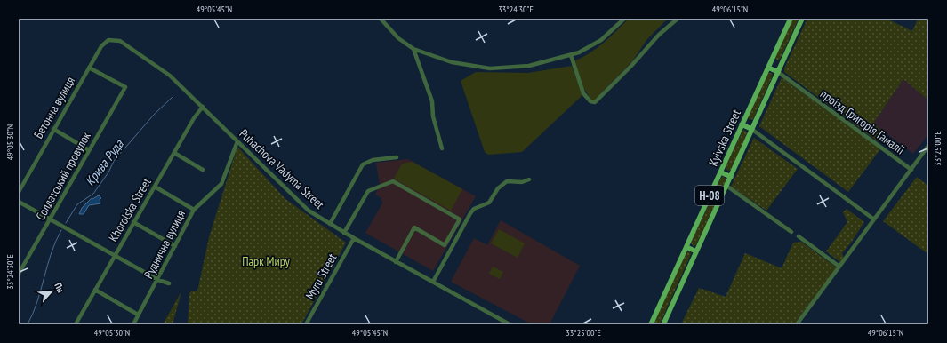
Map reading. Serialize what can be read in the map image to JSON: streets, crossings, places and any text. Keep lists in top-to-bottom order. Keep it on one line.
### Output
{"streets":{"main road":["Kyivska Street","Н-08"],"street":["Бетонна вулиця","проїзд Григорія Гамалії","Puhachova Vadyma Street","Солдатський провулок","Khorolska Street","Руднична вулиця","Myru Street"]},"crossings":[["Бетонна вулиця","Puhachova Vadyma Street"],["Бетонна вулиця","Солдатський провулок"],["проїзд Григорія Гамалії","Kyivska Street"],["Puhachova Vadyma Street","Khorolska Street"],["Puhachova Vadyma Street","Руднична вулиця"],["Puhachova Vadyma Street","Myru Street"]],"water":["Крива Руда"],"parks":["Парк Миру"],"north":"top right","coordinates":["49°05'45\"N","33°24'30\"E","49°06'15\"N","49°05'30\"N","33°25'00\"E"]}
